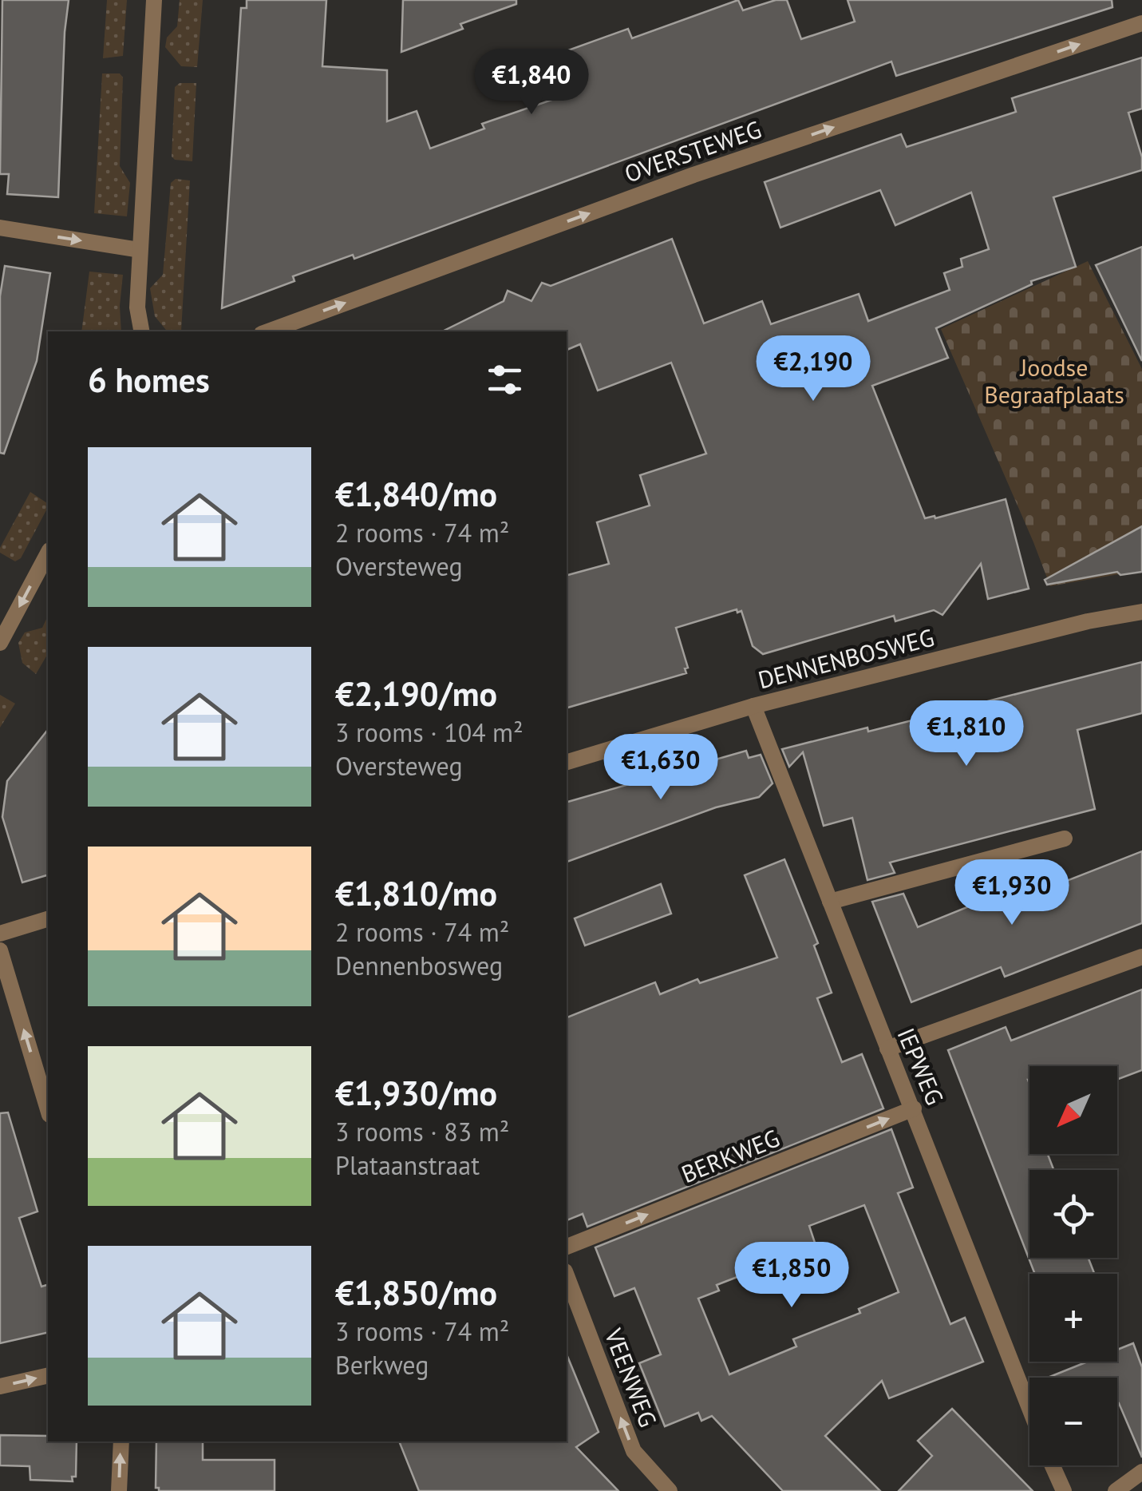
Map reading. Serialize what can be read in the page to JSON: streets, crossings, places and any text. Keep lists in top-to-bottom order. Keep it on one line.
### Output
{"streets":{"street":["OVERSTEWEG","DENNENBOSWEG","IEPWEG","BERKWEG","VEENWEG"]},"crossings":[["DENNENBOSWEG","IEPWEG"],["IEPWEG","BERKWEG"]],"one_way":["OVERSTEWEG","BERKWEG","VEENWEG"],"parks":["Joodse Begraafplaats"],"north":"bottom left","page":{"price":["€1,840","€2,190","€1,810","€1,630","€1,930","€1,850"],"heading":"6 homes","list":[{"name":"€1,840/mo","note":"2 rooms · 74 m² · Oversteweg"},{"name":"€2,190/mo","note":"3 rooms · 104 m² · Oversteweg"},{"name":"€1,810/mo","note":"2 rooms · 74 m² · Dennenbosweg"},{"name":"€1,930/mo","note":"3 rooms · 83 m² · Plataanstraat"},{"name":"€1,850/mo","note":"3 rooms · 74 m² · Berkweg"}],"map_buttons":["+","−"]}}
